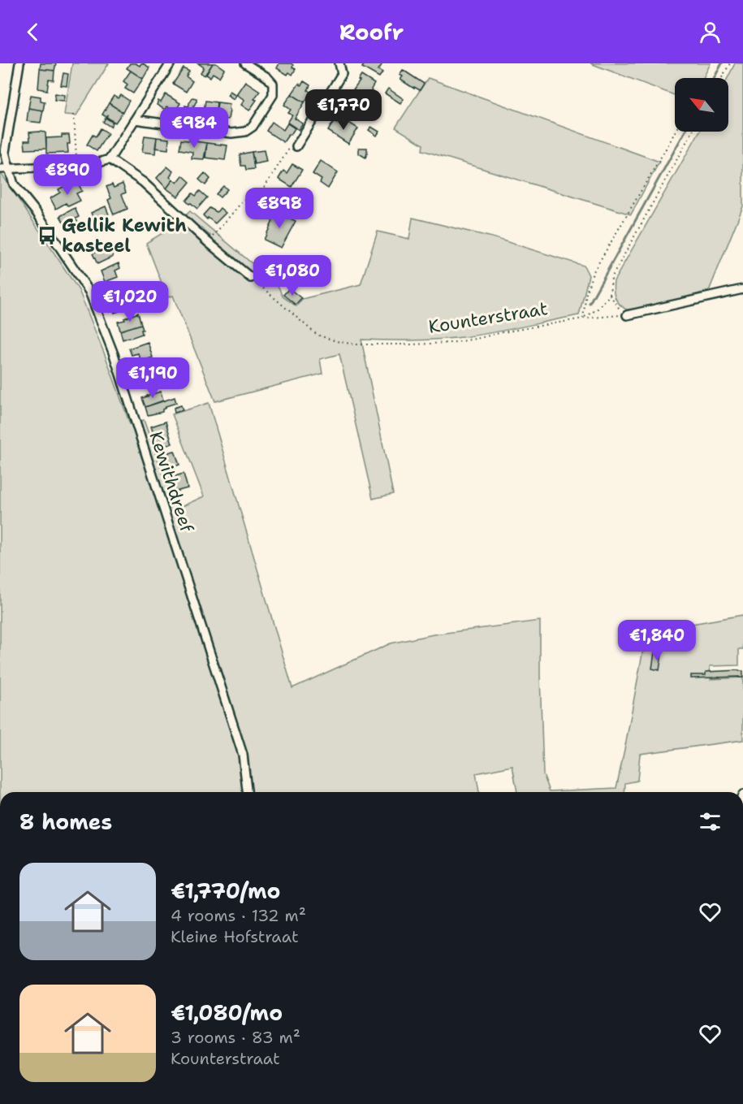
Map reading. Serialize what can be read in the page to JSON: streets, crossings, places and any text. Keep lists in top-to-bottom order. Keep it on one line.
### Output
{"streets":{"street":["Kewithdreef"],"path":["Kounterstraat"]},"places":{"bus stop":["Gellik Kewith kasteel"]},"north":"top left","page":{"header":"Roofr","price":["€1,770","€984","€890","€898","€1,080","€1,020","€1,190","€1,840"],"heading":"8 homes","list":[{"name":"€1,770/mo","note":"4 rooms · 132 m² · Kleine Hofstraat"},{"name":"€1,080/mo","note":"3 rooms · 83 m² · Kounterstraat"}]}}
